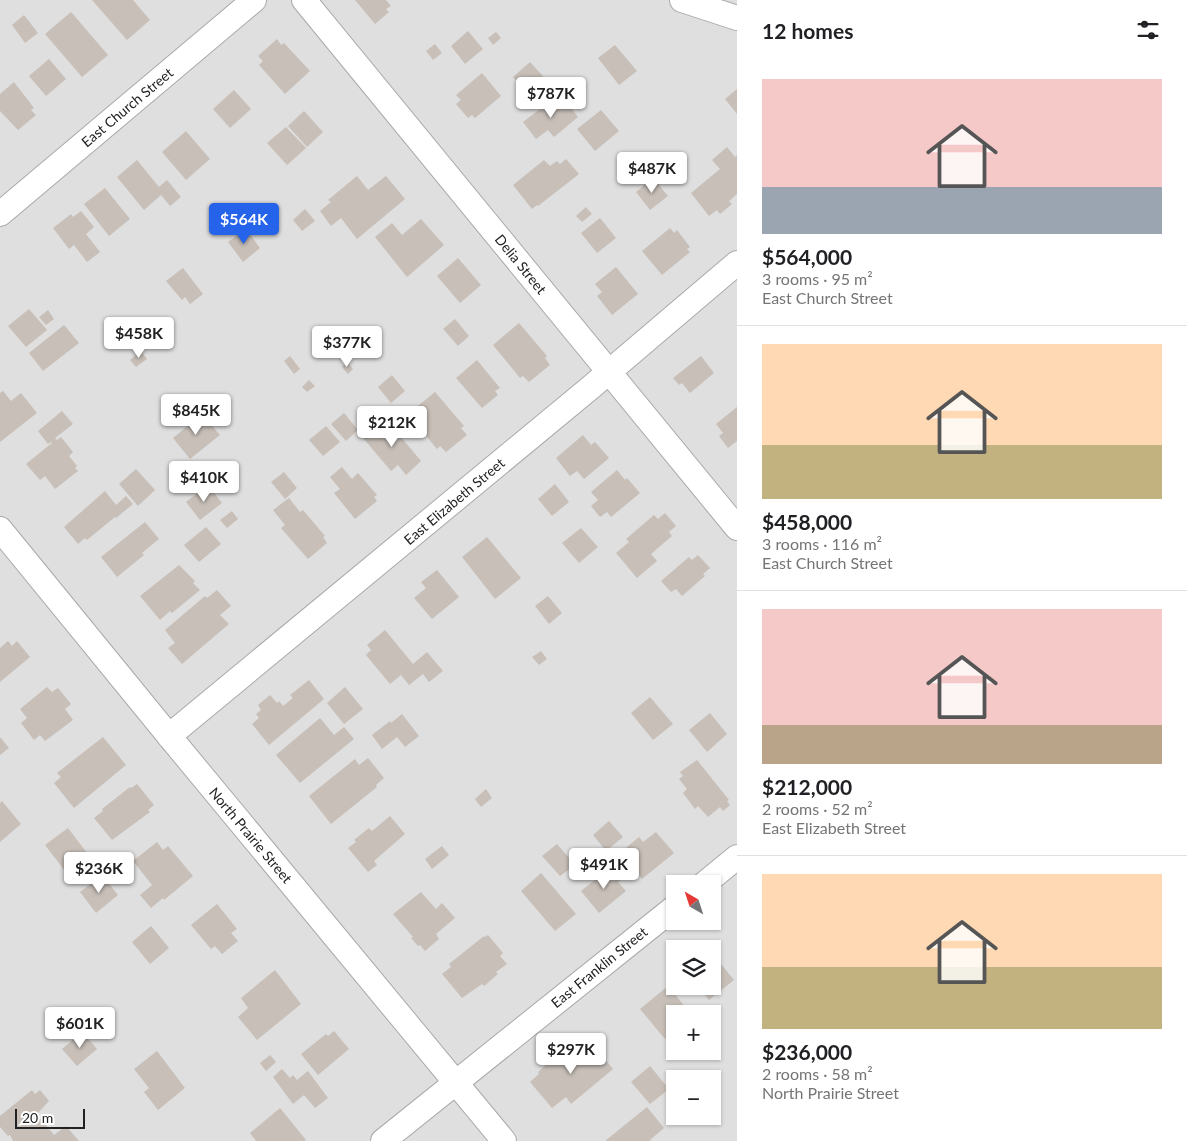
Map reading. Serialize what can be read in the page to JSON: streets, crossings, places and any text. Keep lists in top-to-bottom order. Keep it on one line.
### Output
{"streets":{"street":["East Church Street","Delia Street","East Elizabeth Street","North Prairie Street","East Franklin Street"]},"crossings":[["Delia Street","East Elizabeth Street"],["East Elizabeth Street","North Prairie Street"],["North Prairie Street","East Franklin Street"]],"scale_bar":"20 m","north":"top left","page":{"heading":"12 homes","list":[{"name":"$564,000","note":"3 rooms · 95 m² · East Church Street"},{"name":"$458,000","note":"3 rooms · 116 m² · East Church Street"},{"name":"$212,000","note":"2 rooms · 52 m² · East Elizabeth Street"},{"name":"$236,000","note":"2 rooms · 58 m² · North Prairie Street"}],"price":["$787K","$487K","$564K","$458K","$377K","$845K","$212K","$410K","$491K","$236K","$601K","$297K"],"map_buttons":["+","−"],"scale":"20 m"}}
